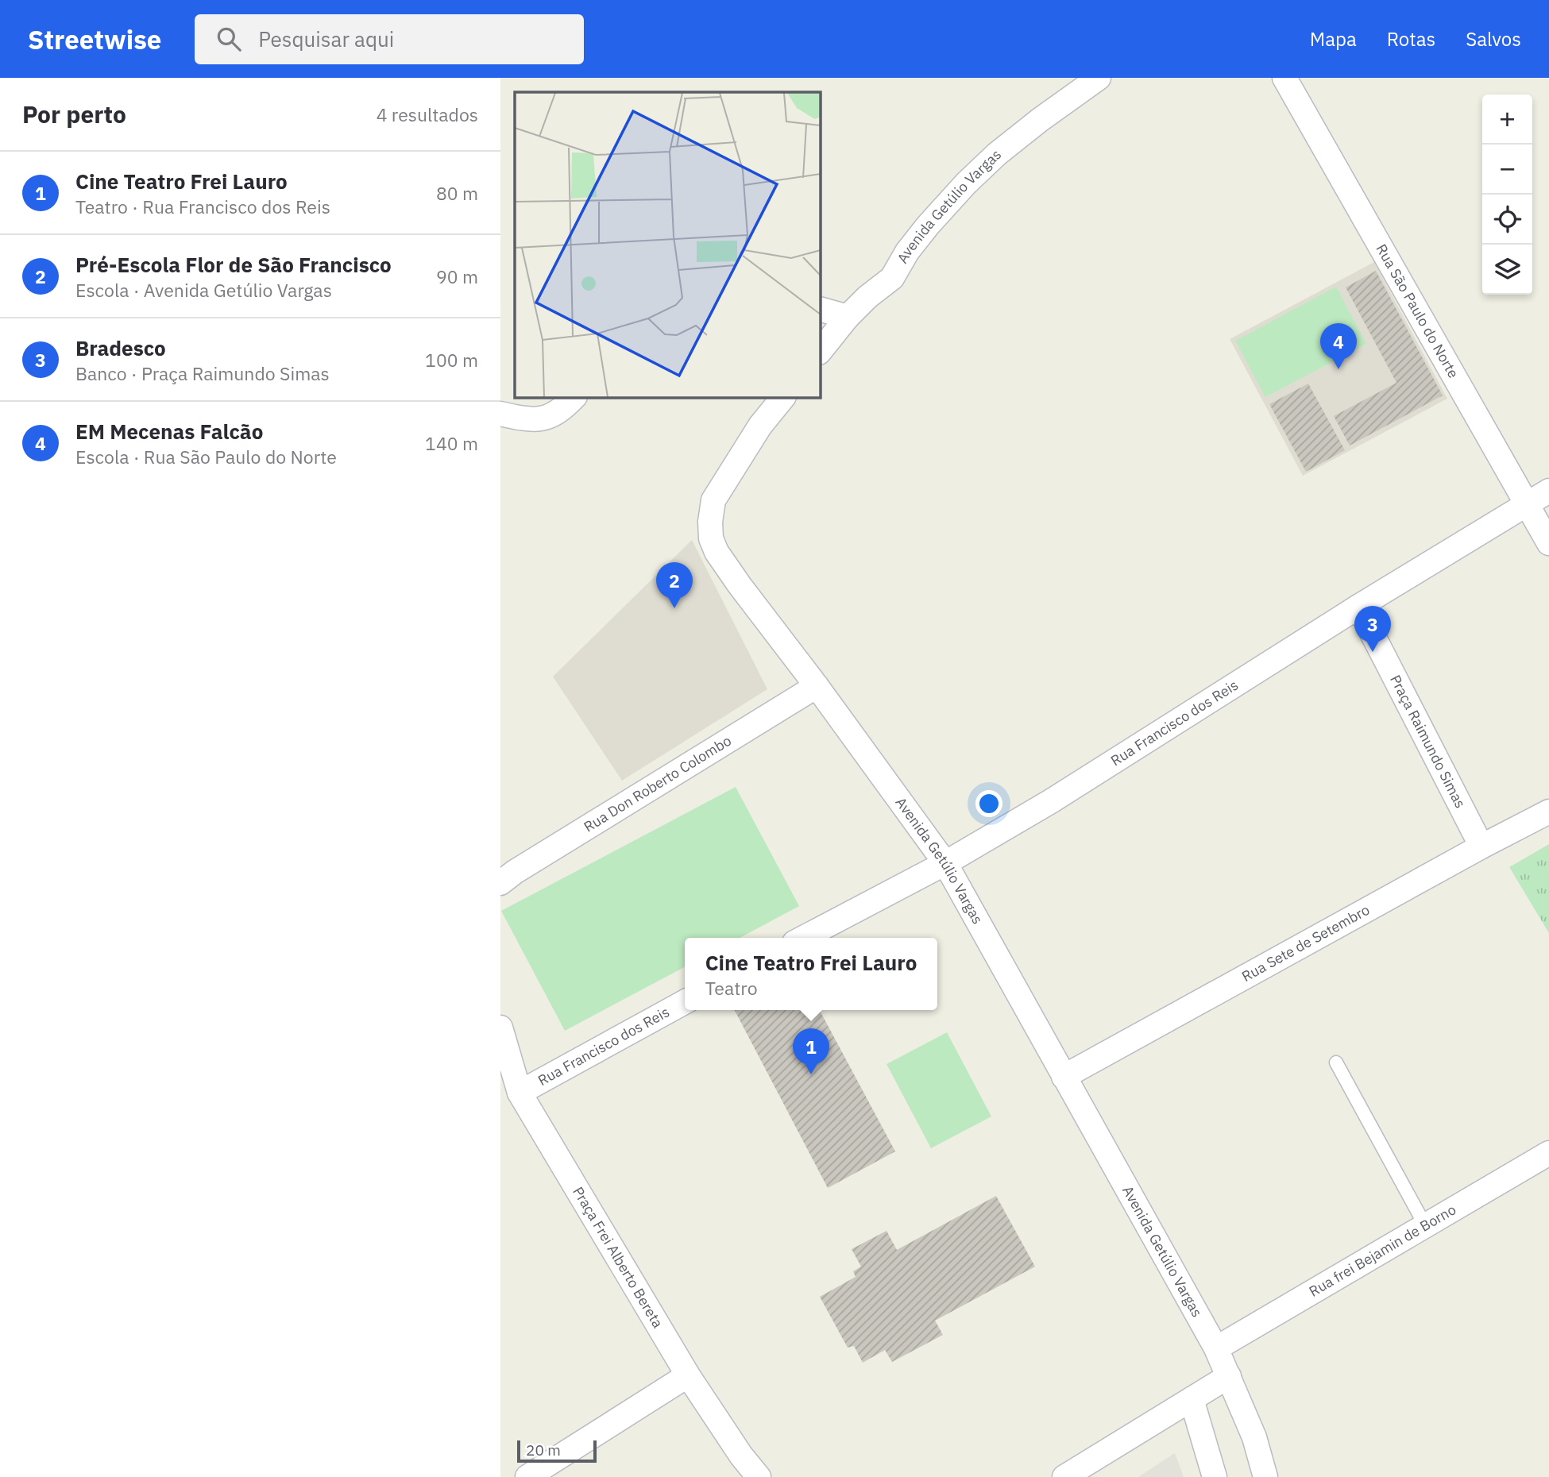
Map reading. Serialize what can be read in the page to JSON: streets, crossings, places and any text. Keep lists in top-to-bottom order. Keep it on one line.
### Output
{"streets":{"street":["Avenida Getúlio Vargas","Rua São Paulo do Norte","Rua Francisco dos Reis","Praça Raimundo Simas","Rua Don Roberto Colombo","Rua Sete de Setembro","Rua frei Bejamin de Borno","Praça Frei Alberto Bereta"]},"crossings":[["Avenida Getúlio Vargas","Rua Francisco dos Reis"],["Avenida Getúlio Vargas","Rua Don Roberto Colombo"],["Avenida Getúlio Vargas","Rua Sete de Setembro"],["Avenida Getúlio Vargas","Rua frei Bejamin de Borno"],["Rua São Paulo do Norte","Rua Francisco dos Reis"],["Rua Francisco dos Reis","Praça Raimundo Simas"],["Rua Francisco dos Reis","Praça Frei Alberto Bereta"],["Praça Raimundo Simas","Rua Sete de Setembro"]],"scale_bar":"20 m","page":{"header":"Streetwise","search":"Pesquisar aqui","nav":["Mapa","Rotas","Salvos"],"heading":["Por perto","4 resultados"],"map_buttons":["+","−"],"list":[{"mark":"1","name":"Cine Teatro Frei Lauro","note":"Teatro · Rua Francisco dos Reis","value":"80 m"},{"mark":"2","name":"Pré-Escola Flor de São Francisco","note":"Escola · Avenida Getúlio Vargas","value":"90 m"},{"mark":"3","name":"Bradesco","note":"Banco · Praça Raimundo Simas","value":"100 m"},{"mark":"4","name":"EM Mecenas Falcão","note":"Escola · Rua São Paulo do Norte","value":"140 m"}],"pins":["4","2","3","1"],"popup":["Cine Teatro Frei Lauro","Teatro"],"scale":"20 m"}}
